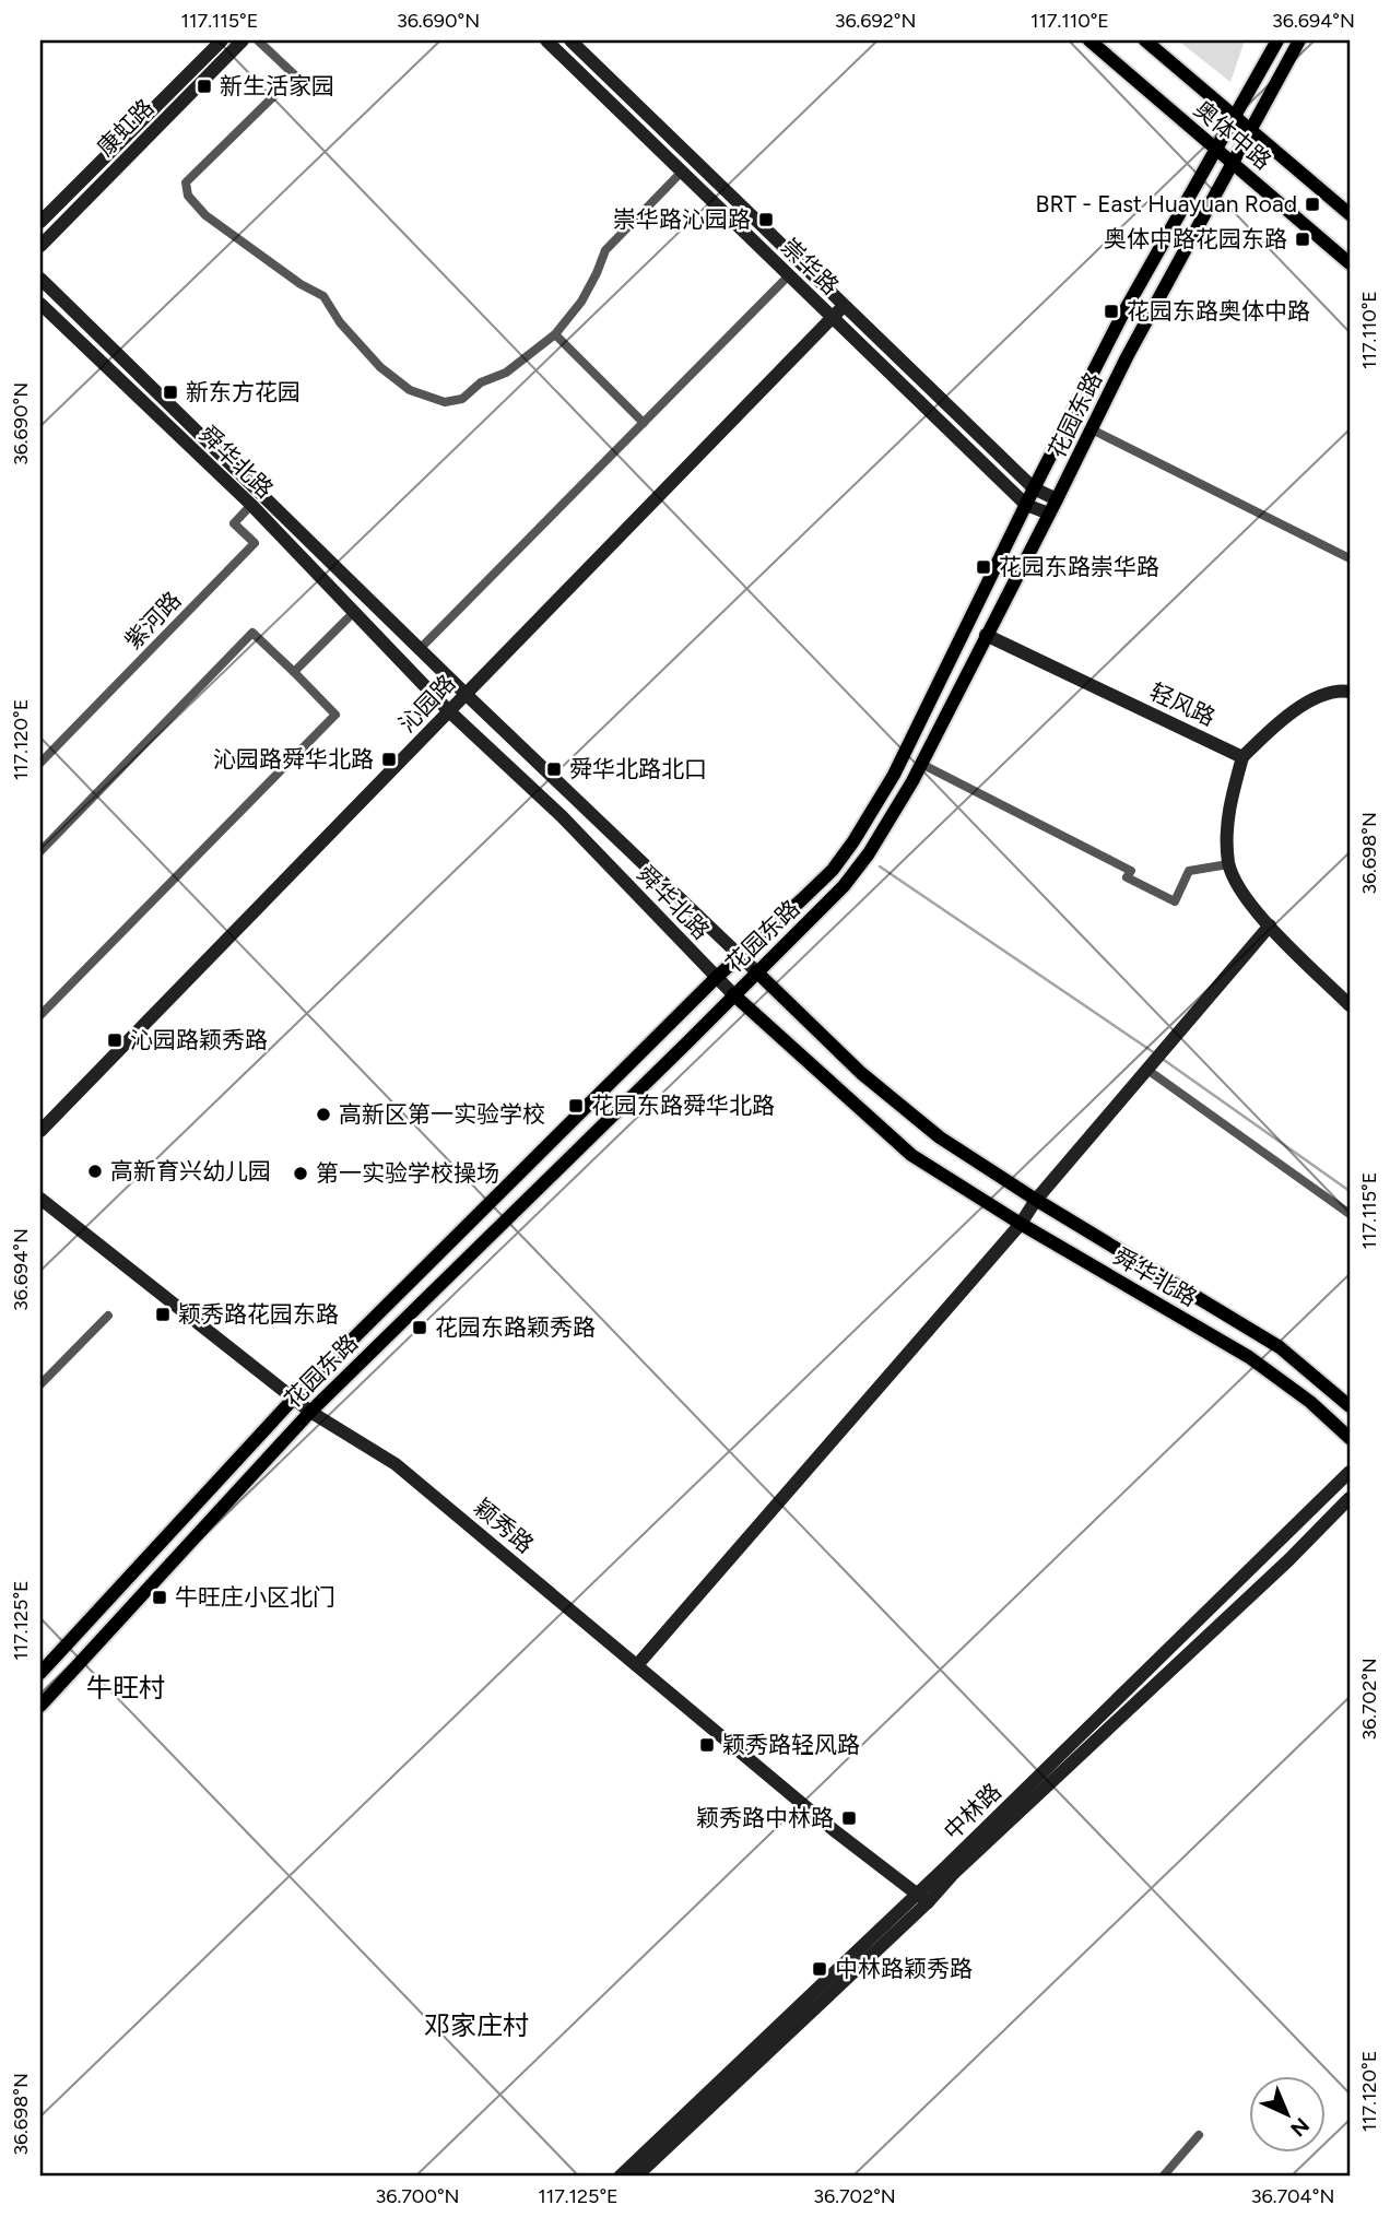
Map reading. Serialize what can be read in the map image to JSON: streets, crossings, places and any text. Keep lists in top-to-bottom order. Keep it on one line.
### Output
{"streets":{"main road":["康虹路","奥体中路","崇华路","花园东路","舜华北路","沁园路","轻风路","颖秀路","中林路"],"street":["紫河路"]},"crossings":[["奥体中路","花园东路"],["崇华路","花园东路"],["崇华路","沁园路"],["花园东路","舜华北路"],["花园东路","轻风路"],["花园东路","颖秀路"],["舜华北路","紫河路"],["舜华北路","沁园路"],["颖秀路","中林路"]],"districts":["牛旺村","邓家庄村"],"places":{"transit":["新生活家园","BRT - East Huayuan Road","崇华路沁园路","奥体中路花园东路","花园东路奥体中路","新东方花园","花园东路崇华路","沁园路舜华北路","舜华北路北口","沁园路颖秀路","花园东路舜华北路","颖秀路花园东路","花园东路颖秀路","牛旺庄小区北门","颖秀路轻风路","颖秀路中林路","中林路颖秀路"],"other":["高新区第一实验学校","高新育兴幼儿园","第一实验学校操场"]},"north":"bottom right","coordinates":["117.115°E","36.690°N","36.692°N","117.110°E","36.694°N","117.120°E","36.698°N","117.125°E","36.702°N","36.700°N","36.704°N"]}
